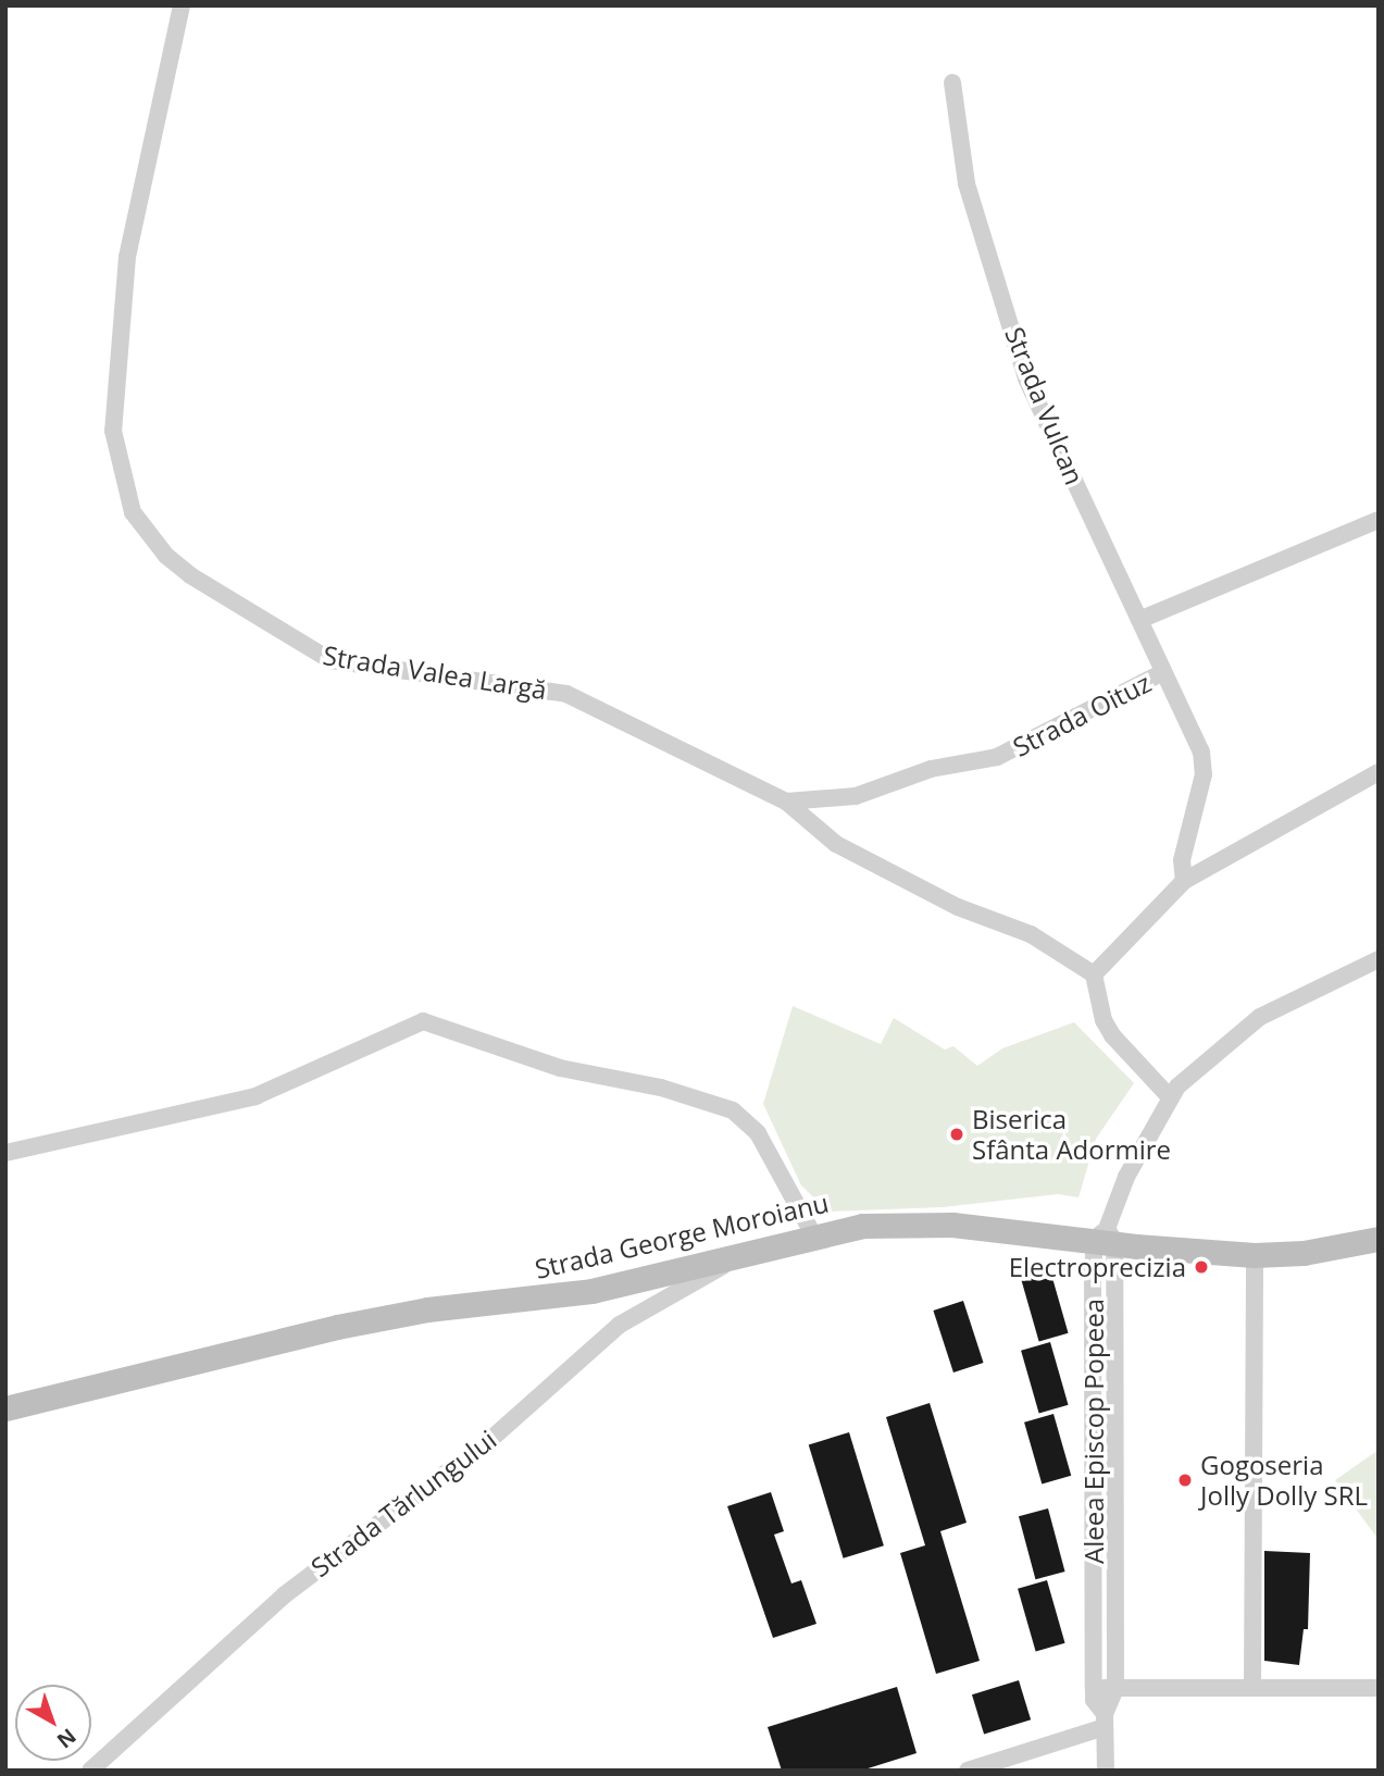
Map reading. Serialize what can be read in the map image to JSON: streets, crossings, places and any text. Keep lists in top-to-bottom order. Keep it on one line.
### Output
{"streets":{"main road":["Strada George Moroianu"],"street":["Strada Vulcan","Strada Valea Largă","Strada Oituz","Aleea Episcop Popeea","Strada Tărlungului"]},"crossings":[["Strada Vulcan","Strada Oituz"],["Strada Valea Largă","Strada Oituz"],["Strada George Moroianu","Aleea Episcop Popeea"],["Strada George Moroianu","Strada Tărlungului"]],"places":["Biserica Sfânta Adormire","Electroprecizia","Gogoseria Jolly Dolly SRL"],"north":"bottom right"}
